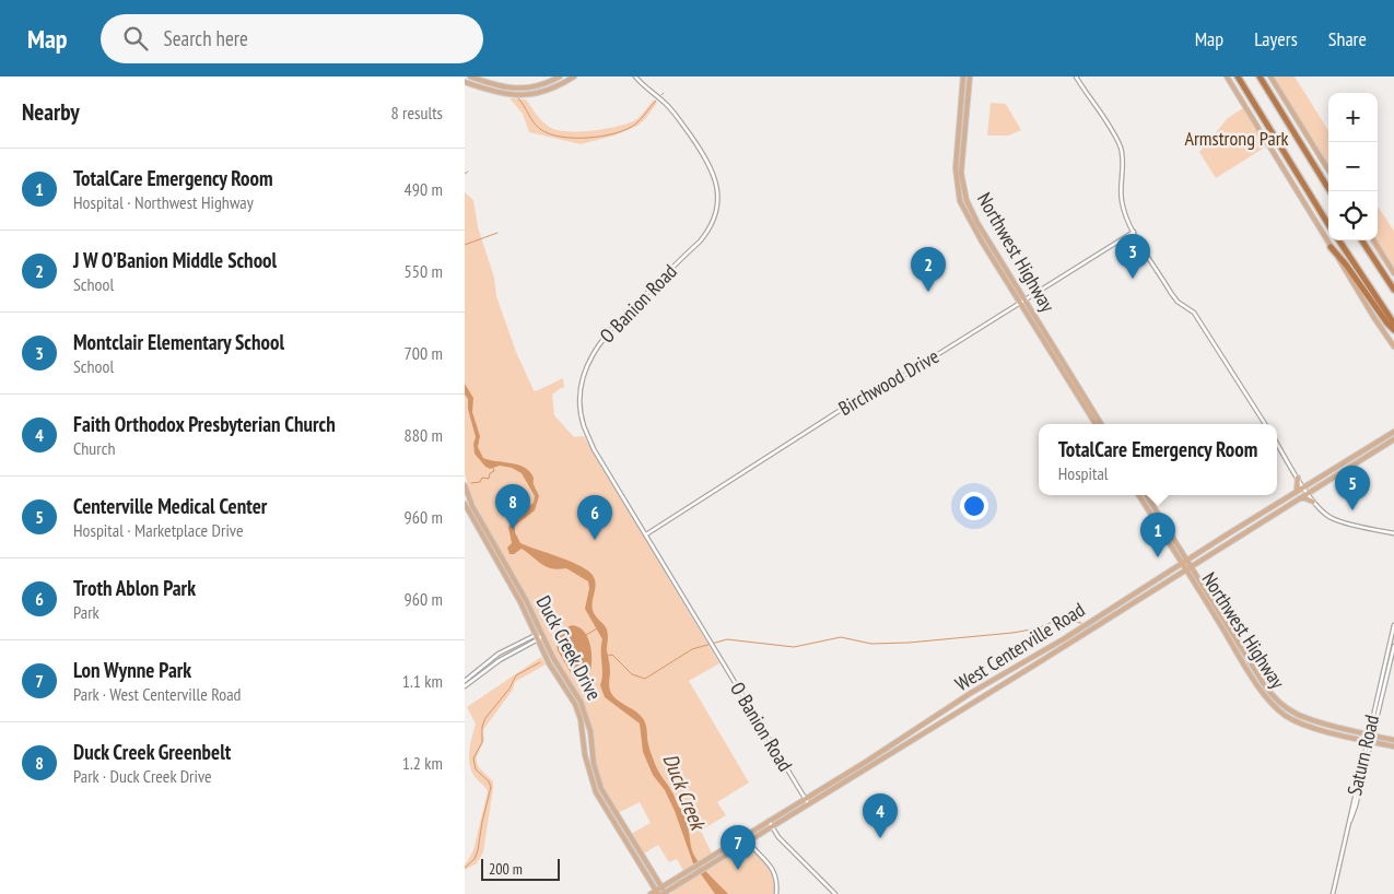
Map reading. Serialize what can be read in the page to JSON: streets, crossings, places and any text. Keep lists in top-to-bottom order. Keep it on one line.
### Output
{"streets":{"main road":["Northwest Highway","West Centerville Road","Duck Creek Drive"],"street":["O Banion Road","Birchwood Drive","Saturn Road"]},"crossings":[["Northwest Highway","Birchwood Drive"],["Northwest Highway","West Centerville Road"],["Northwest Highway","Saturn Road"],["O Banion Road","Birchwood Drive"],["O Banion Road","West Centerville Road"],["West Centerville Road","Duck Creek Drive"]],"water":["Duck Creek"],"parks":["Armstrong Park"],"scale_bar":"200 m","page":{"header":"Map","search":"Search here","nav":["Map","Layers","Share"],"heading":["Nearby","8 results"],"map_buttons":["+","−"],"list":[{"mark":"1","name":"TotalCare Emergency Room","note":"Hospital · Northwest Highway","value":"490 m"},{"mark":"2","name":"J W O'Banion Middle School","note":"School","value":"550 m"},{"mark":"3","name":"Montclair Elementary School","note":"School","value":"700 m"},{"mark":"4","name":"Faith Orthodox Presbyterian Church","note":"Church","value":"880 m"},{"mark":"5","name":"Centerville Medical Center","note":"Hospital · Marketplace Drive","value":"960 m"},{"mark":"6","name":"Troth Ablon Park","note":"Park","value":"960 m"},{"mark":"7","name":"Lon Wynne Park","note":"Park · West Centerville Road","value":"1.1 km"},{"mark":"8","name":"Duck Creek Greenbelt","note":"Park · Duck Creek Drive","value":"1.2 km"}],"pins":["3","2","5","8","6","1","4","7"],"popup":["TotalCare Emergency Room","Hospital"],"scale":"200 m"}}
